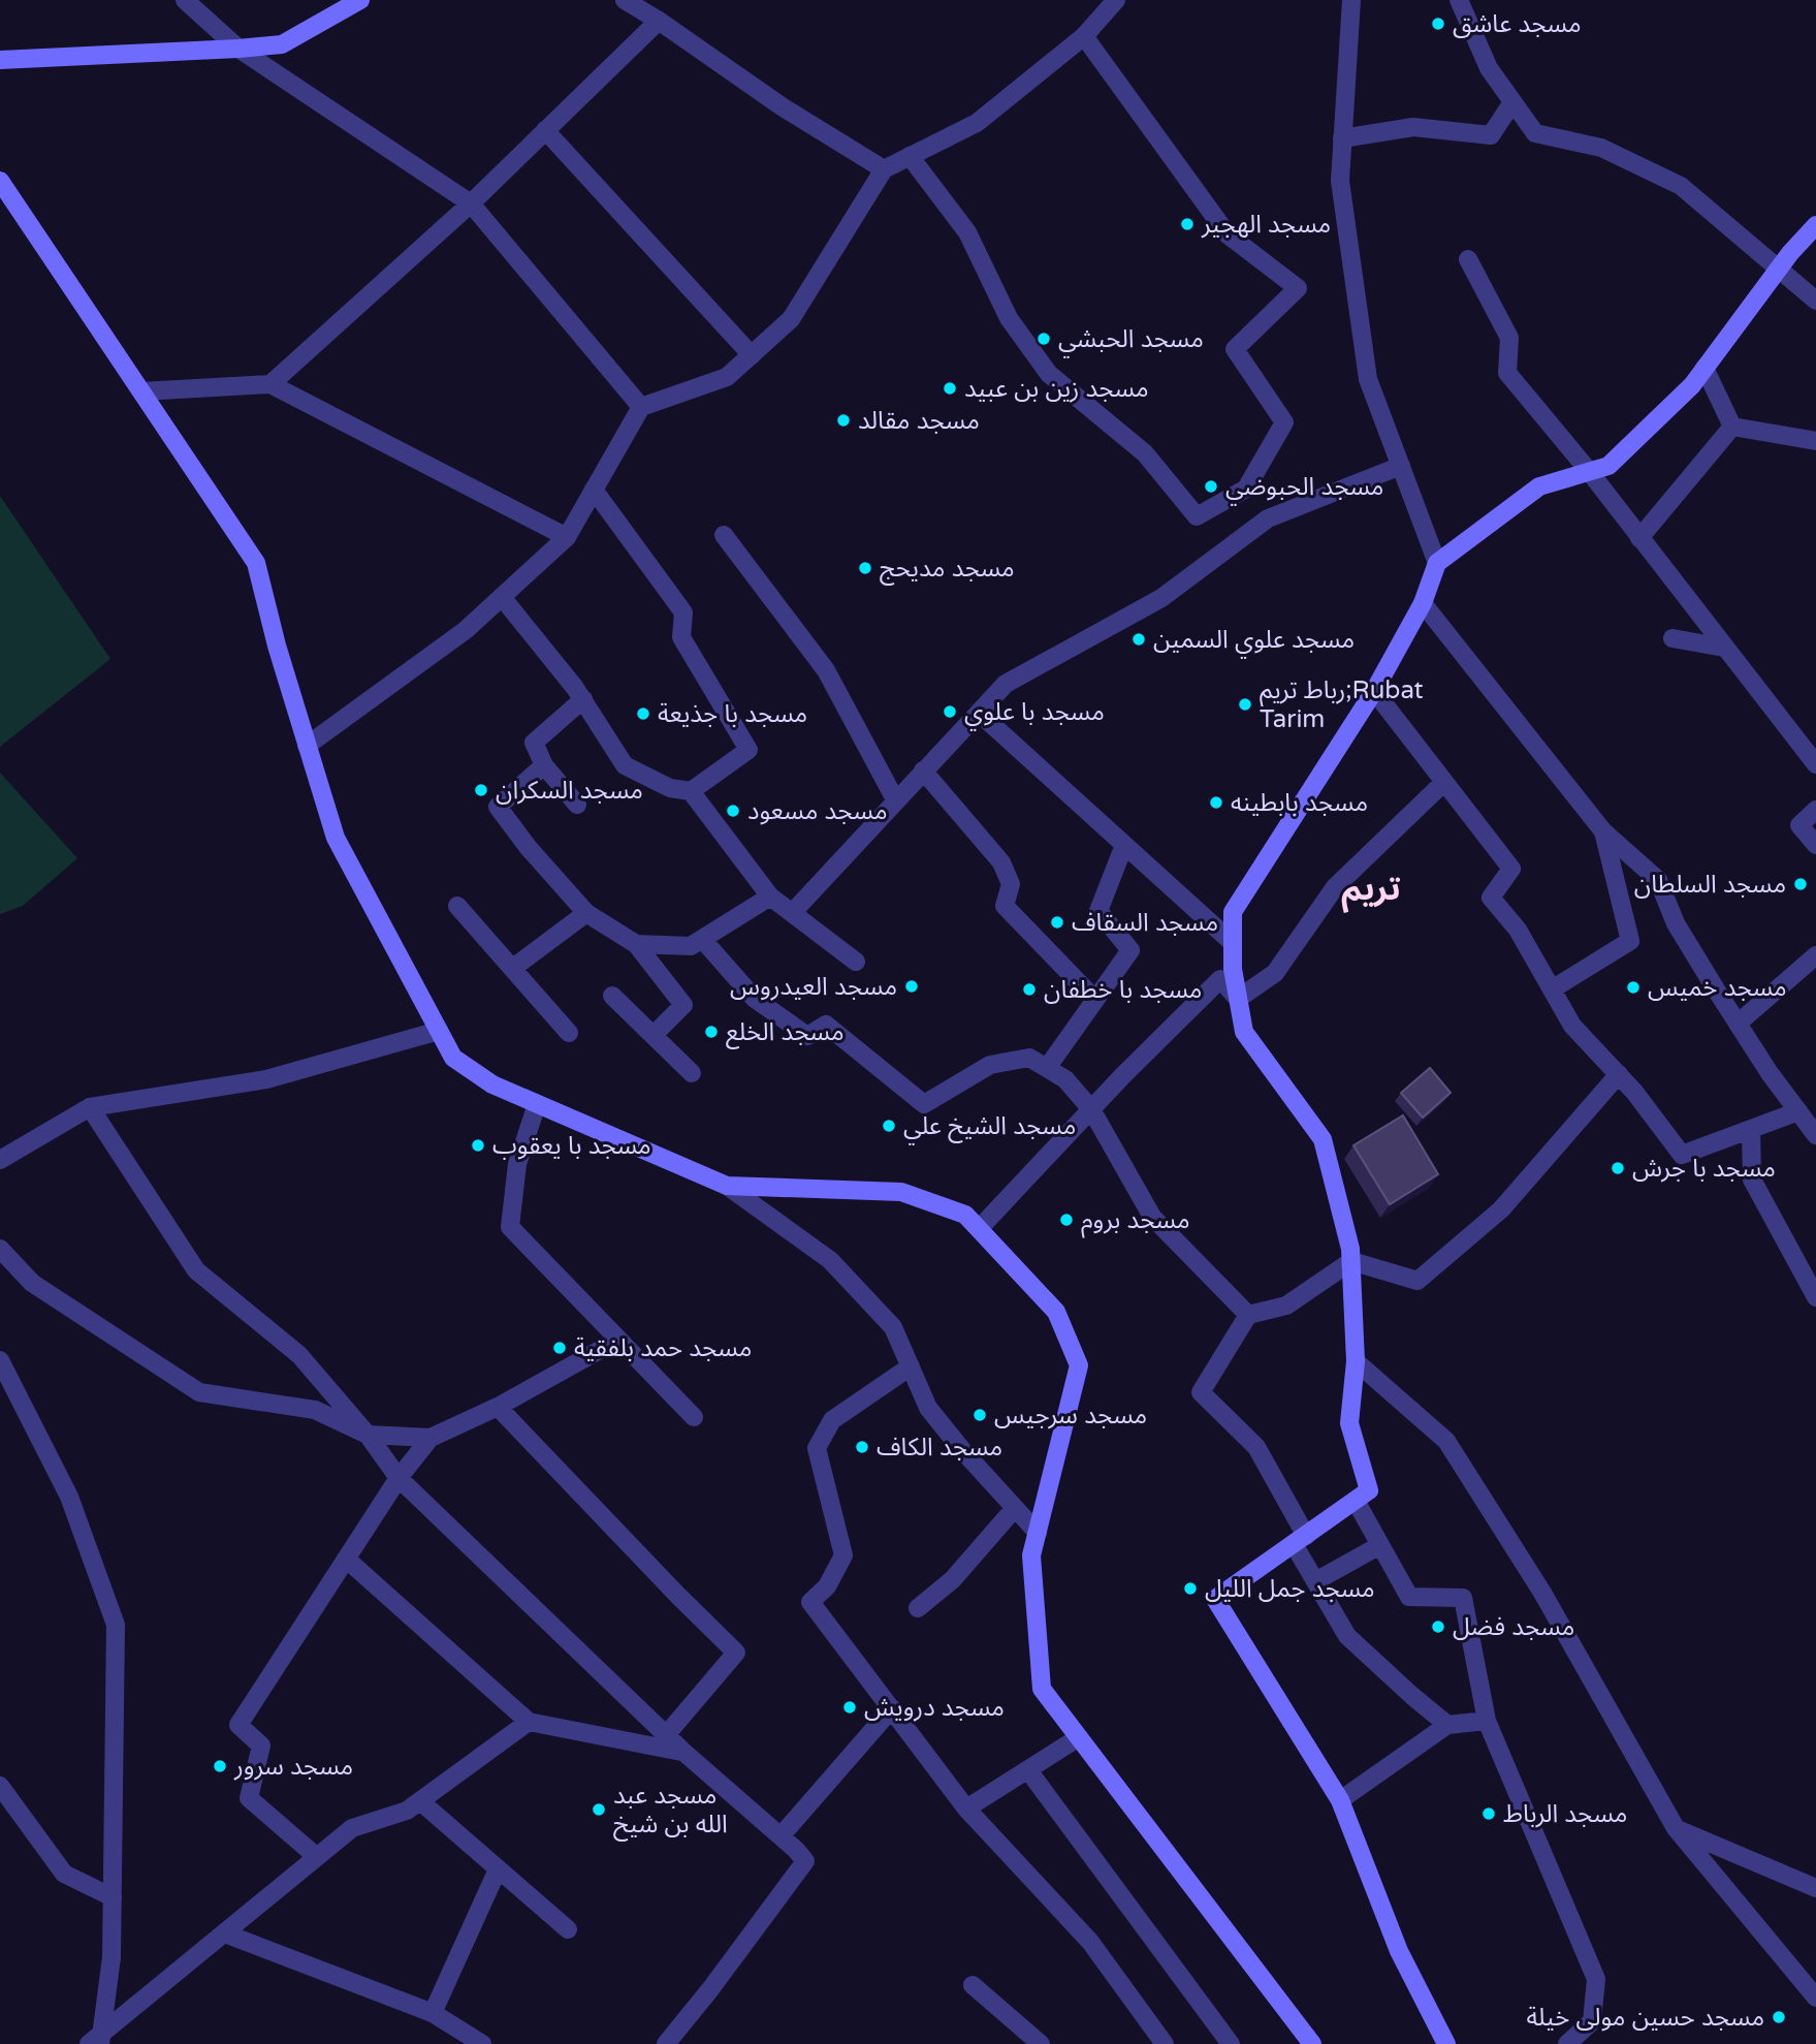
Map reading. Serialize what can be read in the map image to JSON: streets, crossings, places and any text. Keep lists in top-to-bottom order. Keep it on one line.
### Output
{"districts":["تريم"],"places":["مسجد عاشق","مسجد الهجير","مسجد الحبشي","مسجد زين بن عبيد","مسجد مقالد","مسجد الحبوضي","مسجد مديحج","مسجد علوي السمين","رباط تريم;Rubat Tarim","مسجد با علوي","مسجد با جذيعة","مسجد السكران","مسجد بابطينه","مسجد مسعود","مسجد السلطان","مسجد السقاف","مسجد العيدروس","مسجد خميس","مسجد با خطفان","مسجد الخلع","مسجد الشيخ علي","مسجد با يعقوب","مسجد با جرش","مسجد بروم","مسجد حمد بلفقية","مسجد سرجيس","مسجد الكاف","مسجد جمل الليل","مسجد فضل","مسجد درويش","مسجد سرور","مسجد عبد الله بن شيخ","مسجد الرباط","مسجد حسين مولى خيلة"]}
